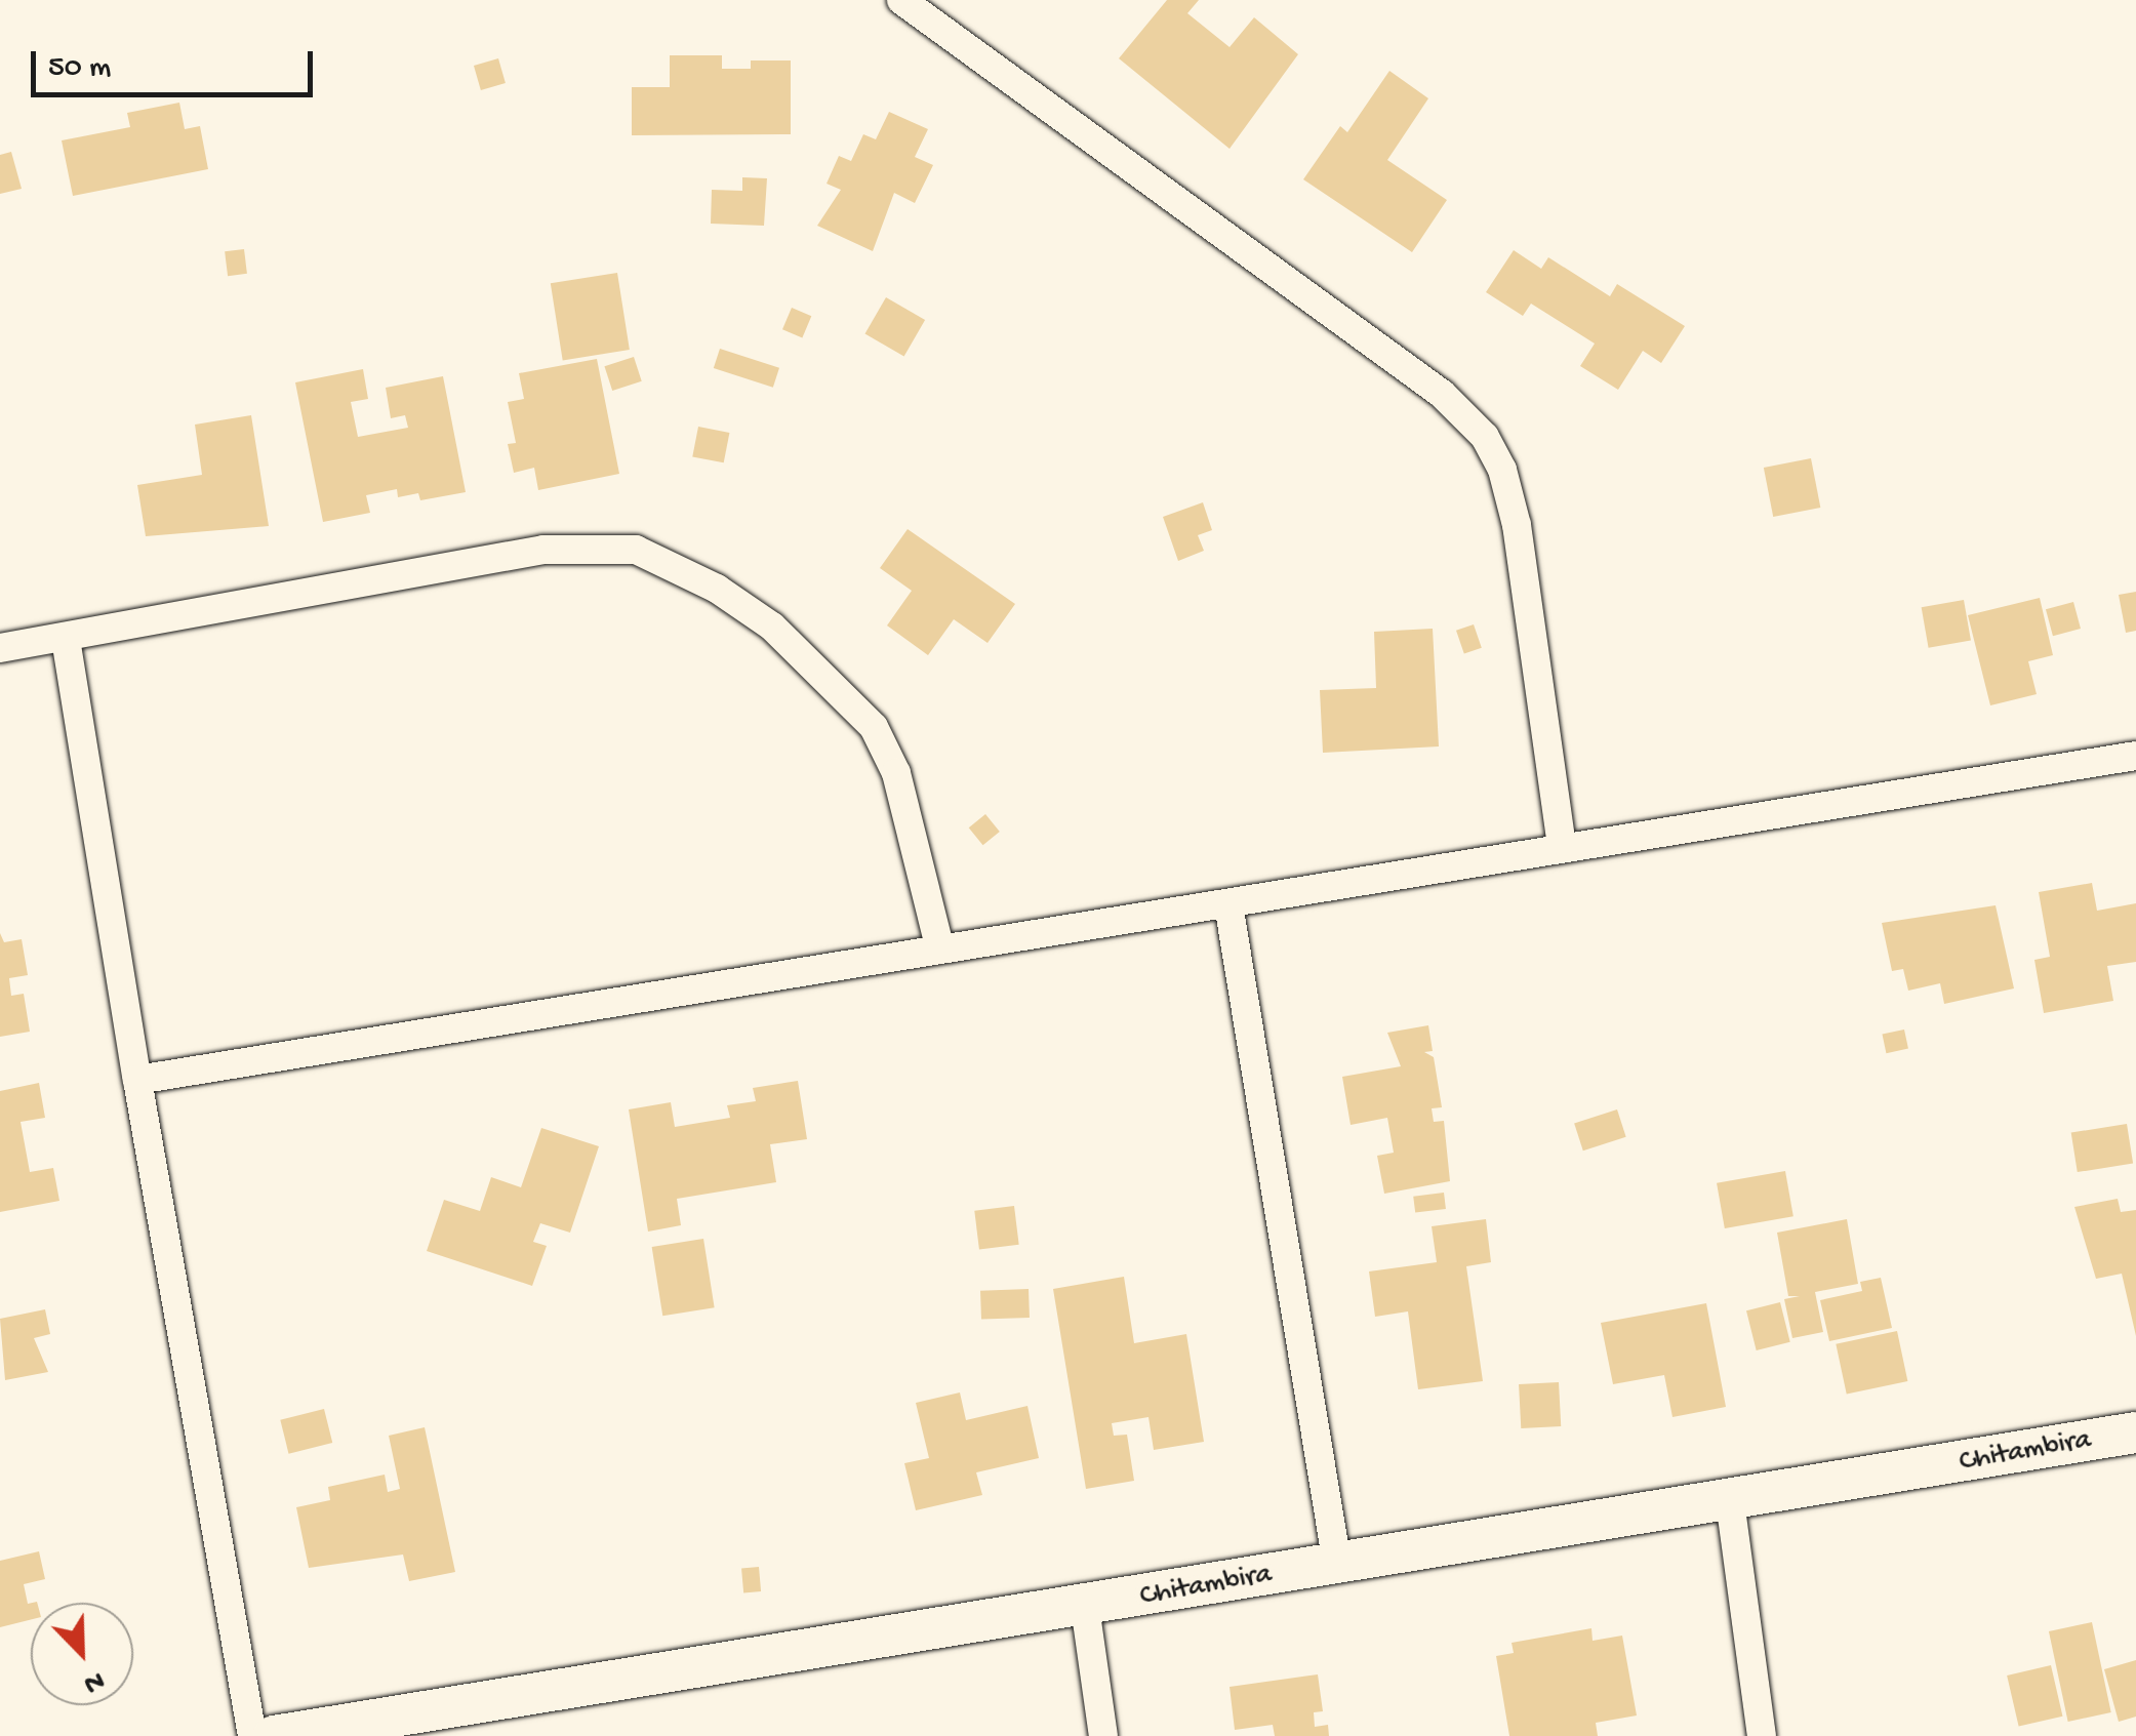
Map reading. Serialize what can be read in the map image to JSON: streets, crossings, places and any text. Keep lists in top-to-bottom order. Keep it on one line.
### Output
{"streets":{"street":["Chitambira"]},"scale_bar":"50 m","north":"bottom right"}
